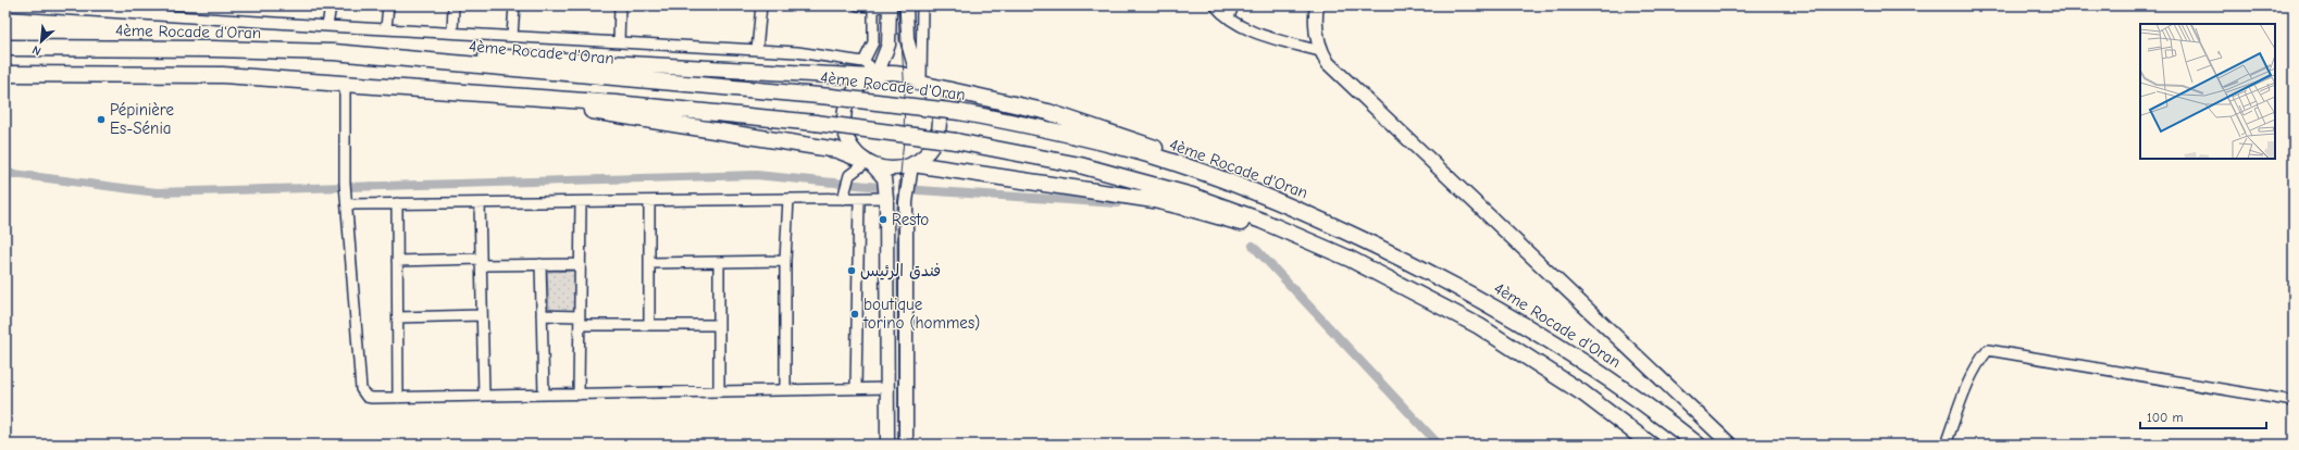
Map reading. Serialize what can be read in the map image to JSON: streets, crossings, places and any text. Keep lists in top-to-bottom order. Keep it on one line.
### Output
{"streets":{"highway":["4ème Rocade d'Oran"]},"places":["Pépinière Es-Sénia","Resto","فندق الرئيس","boutique torino (hommes)"],"scale_bar":"100 m","north":"bottom left"}
